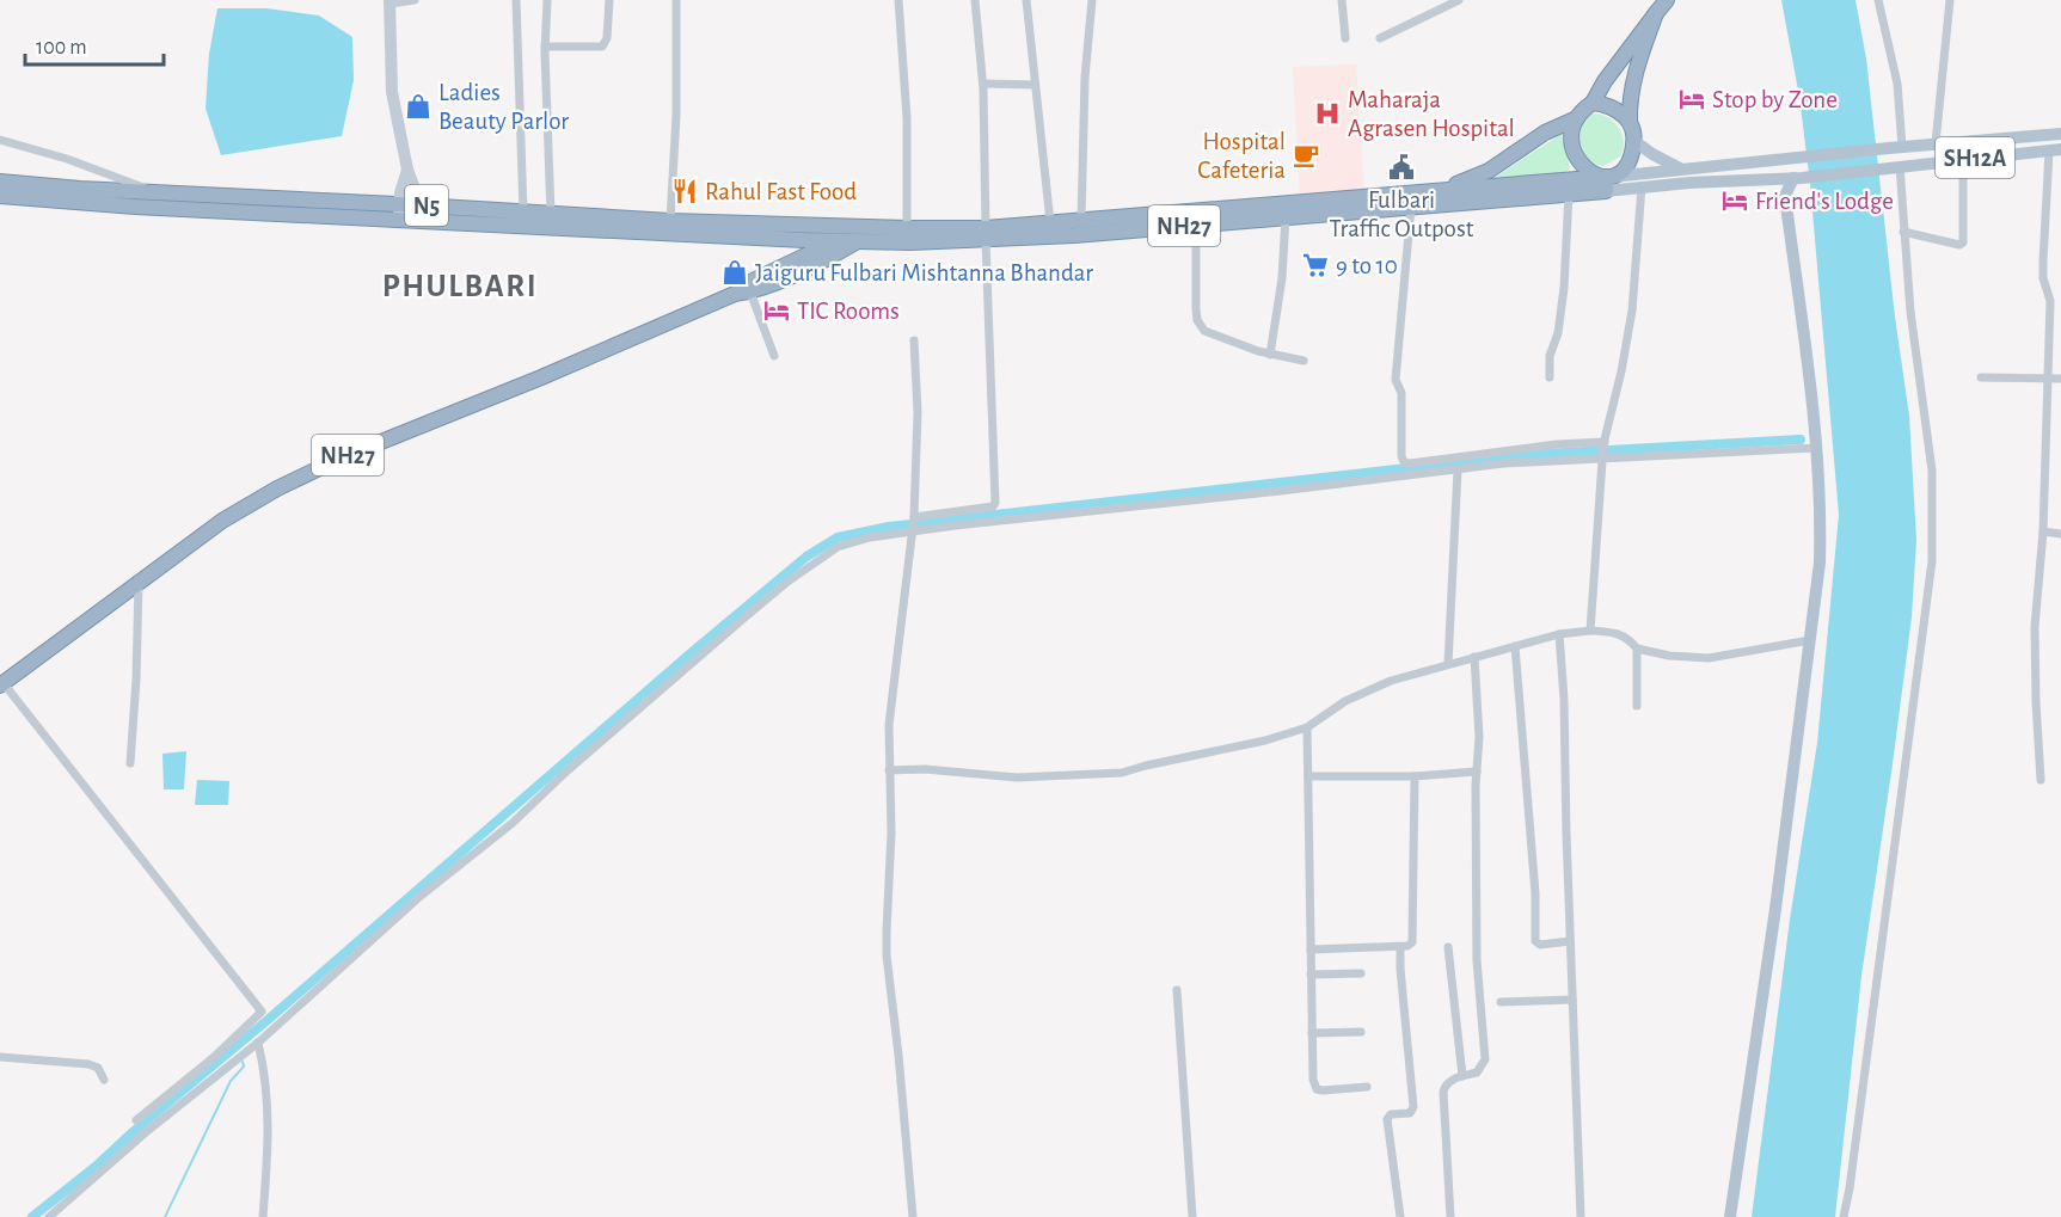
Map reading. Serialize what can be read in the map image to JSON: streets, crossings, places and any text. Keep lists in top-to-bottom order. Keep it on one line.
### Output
{"streets":{"highway":["N5","NH27"],"main road":["SH12A"]},"crossings":[["SH12A","NH27"],["N5","NH27"]],"districts":["PHULBARI"],"places":{"hotel":["Stop by Zone","Friend's Lodge","TIC Rooms"],"shop":["Ladies Beauty Parlor","Jaiguru Fulbari Mishtanna Bhandar"],"hospital":["Maharaja Agrasen Hospital"],"cafe":["Hospital Cafeteria"],"public building":["Fulbari Traffic Outpost"],"restaurant":["Rahul Fast Food"],"supermarket":["9 to 10"]},"scale_bar":"100 m"}
